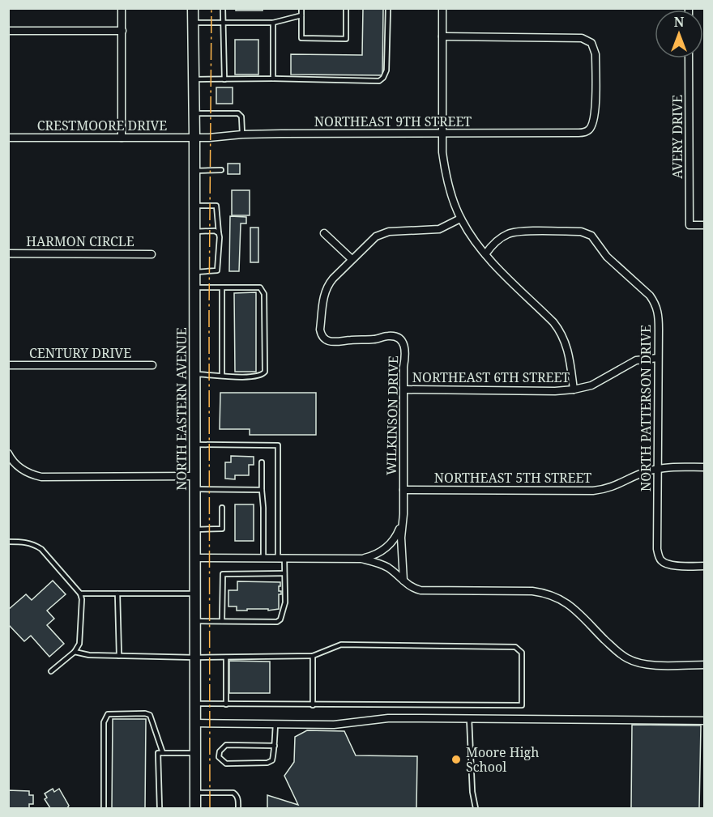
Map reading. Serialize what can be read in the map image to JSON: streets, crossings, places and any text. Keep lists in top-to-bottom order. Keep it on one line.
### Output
{"streets":{"main road":["NORTH EASTERN AVENUE"],"street":["NORTHEAST 9TH STREET","CRESTMOORE DRIVE","AVERY DRIVE","HARMON CIRCLE","CENTURY DRIVE","NORTHEAST 6TH STREET","NORTH PATTERSON DRIVE","WILKINSON DRIVE","NORTHEAST 5TH STREET"]},"crossings":[["NORTHEAST 9TH STREET","CRESTMOORE DRIVE"],["NORTHEAST 9TH STREET","NORTH EASTERN AVENUE"],["CRESTMOORE DRIVE","NORTH EASTERN AVENUE"],["NORTHEAST 6TH STREET","NORTH PATTERSON DRIVE"],["NORTHEAST 6TH STREET","WILKINSON DRIVE"],["NORTH PATTERSON DRIVE","NORTHEAST 5TH STREET"],["WILKINSON DRIVE","NORTHEAST 5TH STREET"]],"places":["Moore High School"],"north":"top"}
